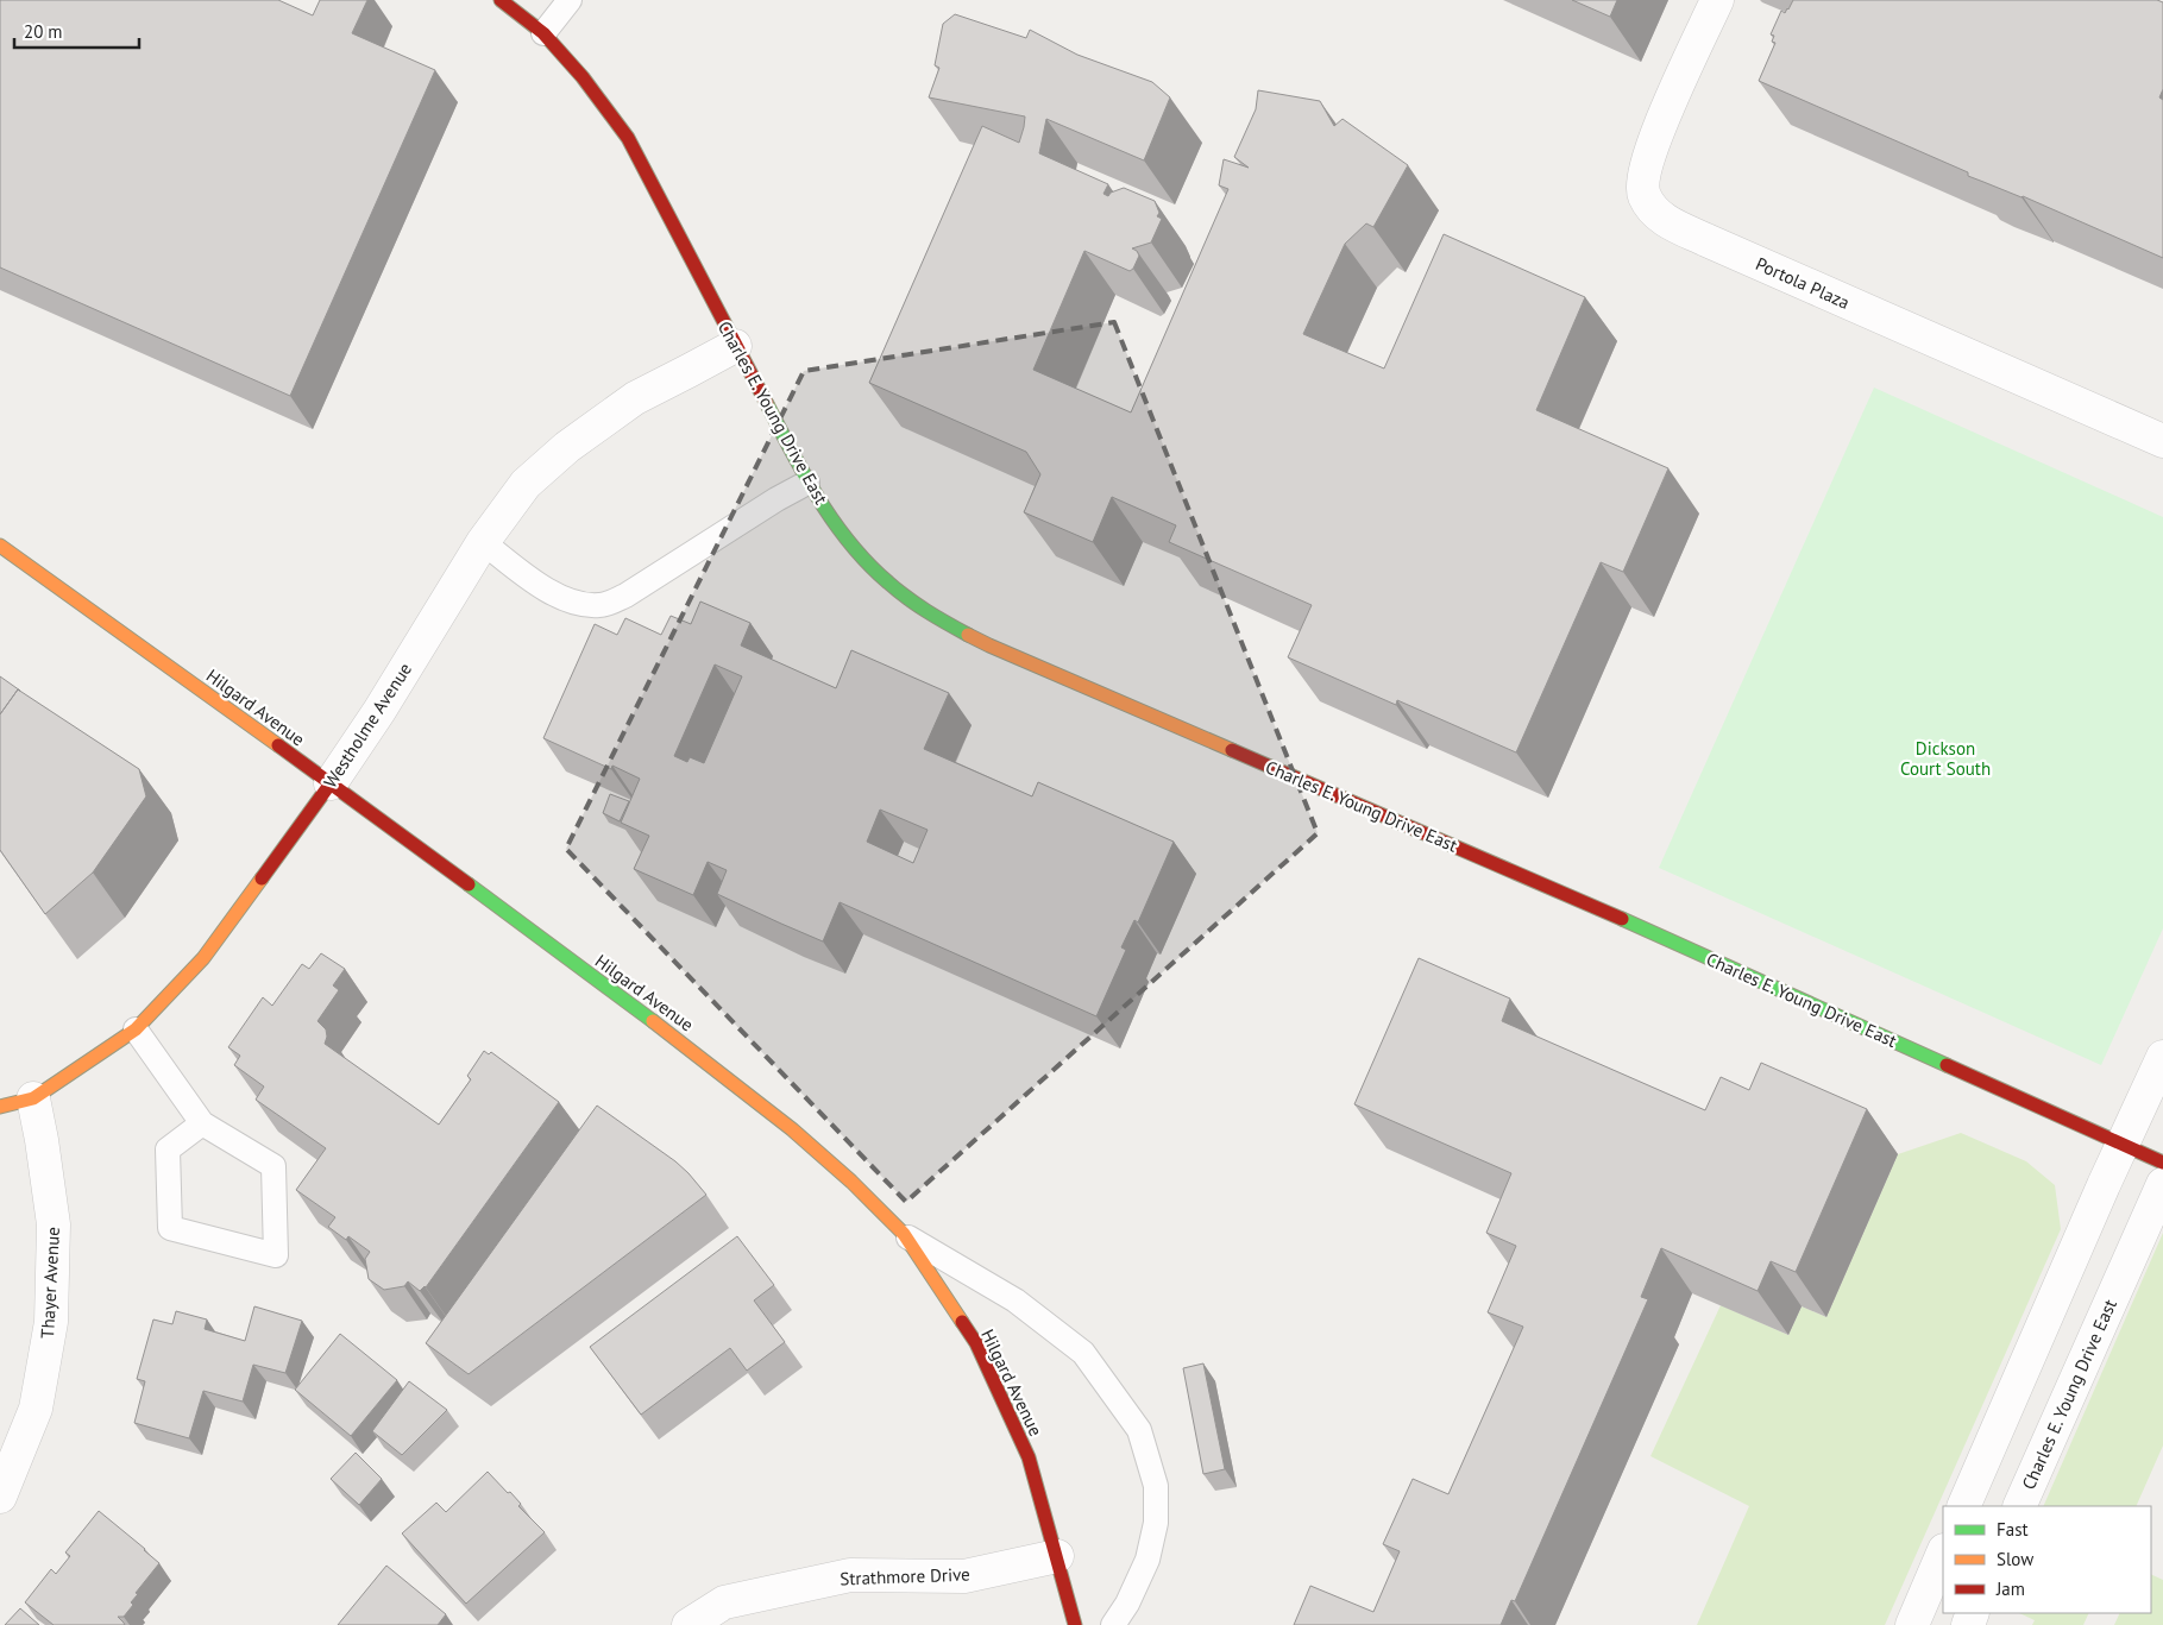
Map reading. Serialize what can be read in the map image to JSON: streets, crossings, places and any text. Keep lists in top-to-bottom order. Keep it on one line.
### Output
{"streets":{"street":["Portola Plaza","Charles E. Young Drive East","Hilgard Avenue","Westholme Avenue","Thayer Avenue","Strathmore Drive"]},"crossings":[["Charles E. Young Drive East","Westholme Avenue"],["Hilgard Avenue","Westholme Avenue"],["Hilgard Avenue","Strathmore Drive"],["Westholme Avenue","Thayer Avenue"]],"parks":["Dickson Court South"],"legend":["Fast","Slow","Jam"],"scale_bar":"20 m"}
